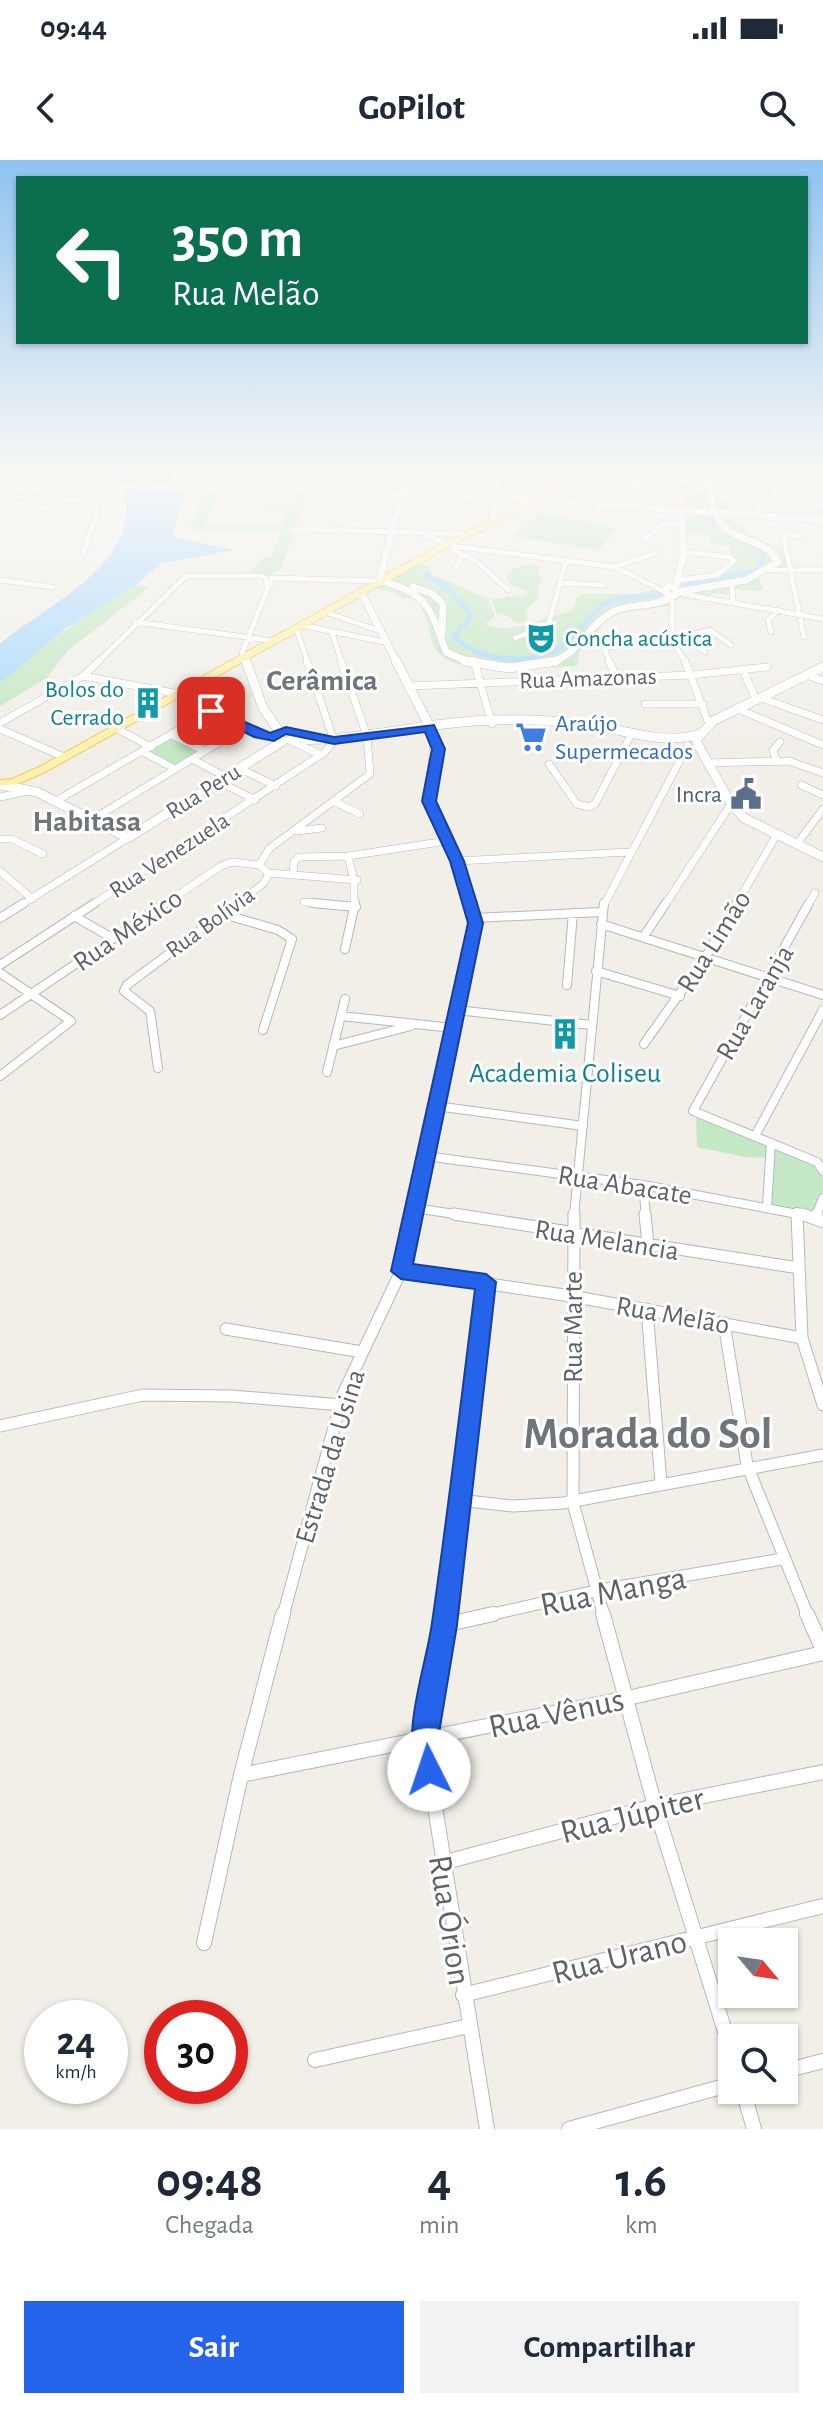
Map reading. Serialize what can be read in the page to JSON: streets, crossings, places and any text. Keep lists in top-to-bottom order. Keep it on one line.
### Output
{"streets":{"street":["Rua Amazonas","Rua Peru","Rua Venezuela","Rua Bolívia","Rua México","Rua Limão","Rua Laranja","Rua Abacate","Rua Melancia","Rua Melão","Rua Marte","Estrada da Usina","Rua Manga","Rua Vênus","Rua Júpiter","Rua Órion","Rua Urano"]},"crossings":[["Rua Bolívia","Rua México"],["Rua Abacate","Rua Marte"],["Rua Abacate","Estrada da Usina"],["Rua Melancia","Rua Marte"],["Rua Melancia","Estrada da Usina"],["Rua Melão","Rua Marte"],["Rua Melão","Estrada da Usina"],["Rua Melão","Rua Órion"],["Rua Marte","Rua Manga"],["Rua Marte","Rua Vênus"],["Rua Marte","Rua Júpiter"],["Rua Marte","Rua Urano"],["Estrada da Usina","Rua Vênus"],["Rua Manga","Rua Órion"],["Rua Vênus","Rua Órion"],["Rua Júpiter","Rua Órion"],["Rua Órion","Rua Urano"]],"districts":["Cerâmica","Habitasa","Morada do Sol"],"places":{"theatre":["Concha acústica"],"building":["Bolos do Cerrado","Academia Coliseu"],"supermarket":["Araújo Supermecados"],"public building":["Incra"]},"north":"bottom right","page":{"status":"09:44","header":"GoPilot","turn":["350 m","Rua Melão"],"speed":"24 km/h","limit":"30","eta":["09:48","Chegada","4","min","1.6","km"],"buttons":["Sair","Compartilhar"]}}
